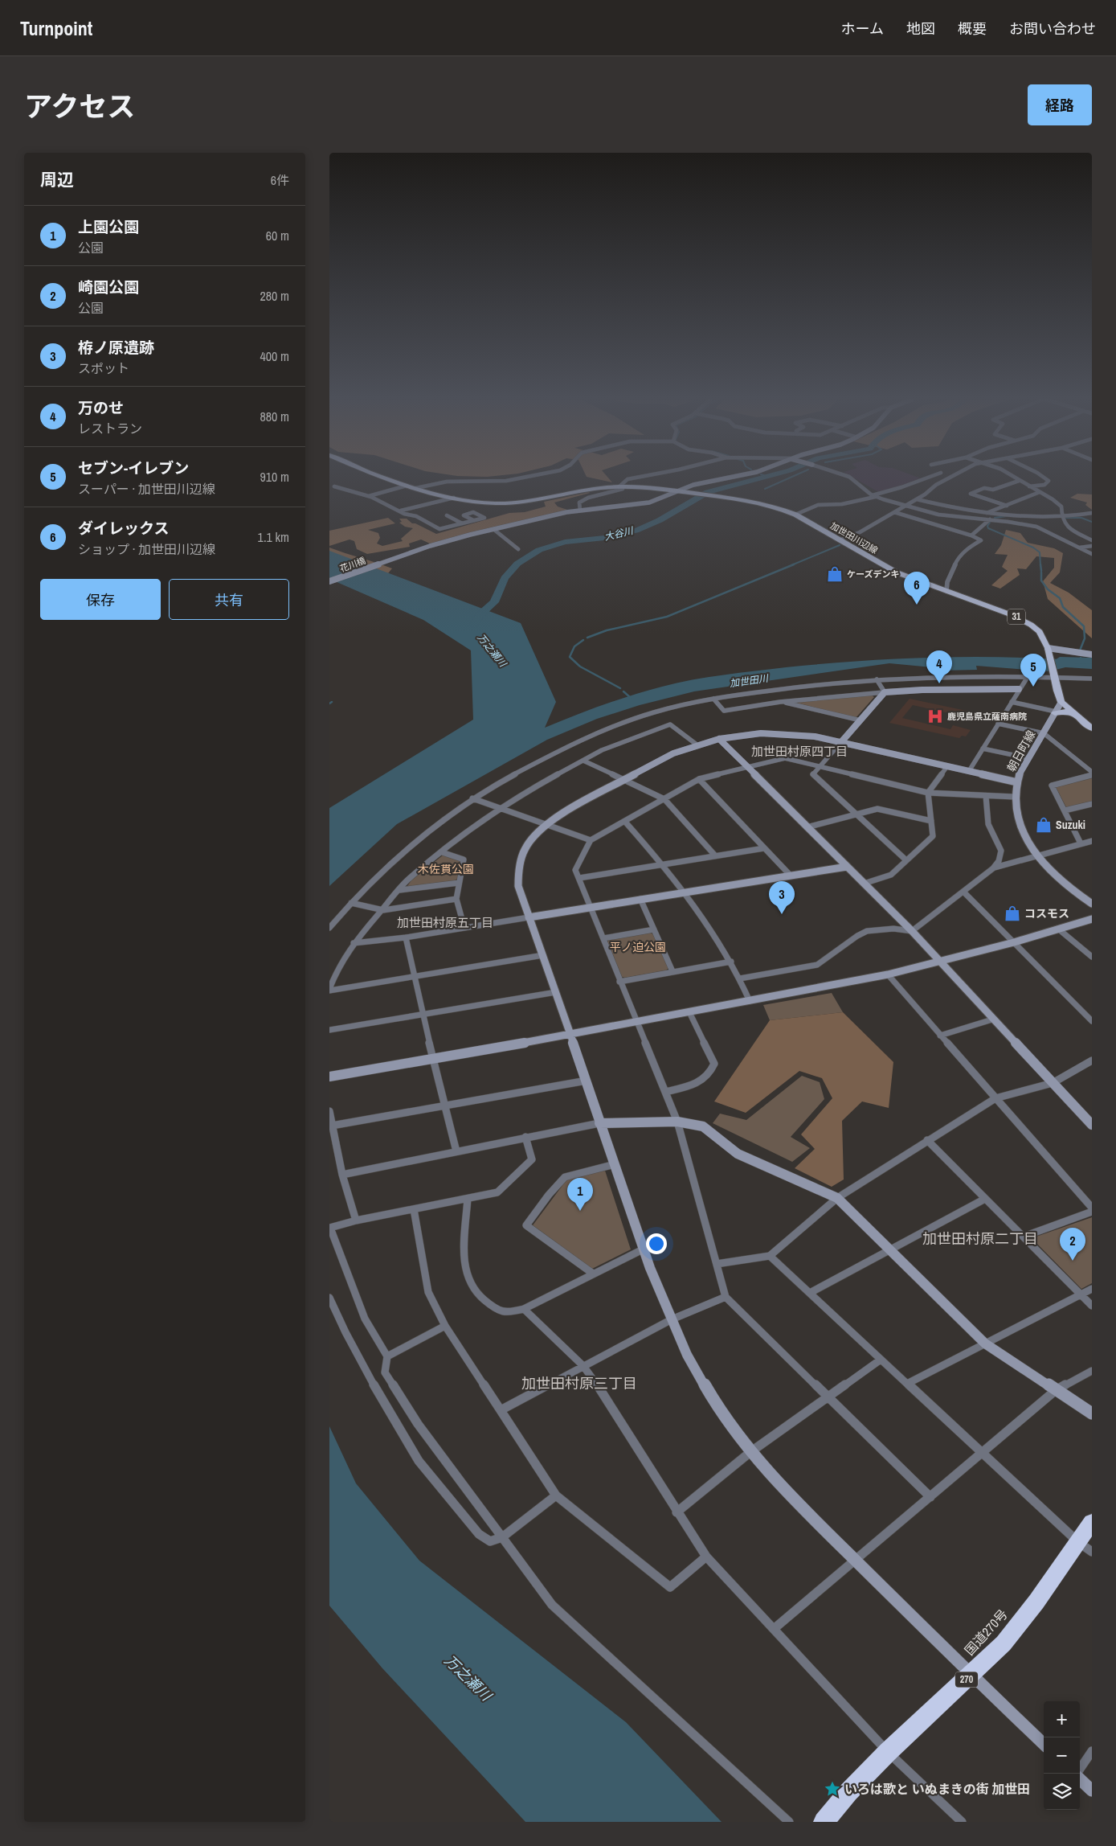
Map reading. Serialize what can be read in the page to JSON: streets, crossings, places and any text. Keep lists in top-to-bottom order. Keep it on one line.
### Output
{"streets":{"highway":["国道270号","270"],"main road":["加世田川辺線","31"],"street":["花川橋","朝日町線"]},"crossings":[["加世田川辺線","花川橋"],["加世田川辺線","朝日町線"]],"districts":["加世田村原四丁目","加世田村原五丁目","加世田村原二丁目","加世田村原三丁目"],"water":["大谷川","万之瀬川","加世田川"],"parks":["木佐貫公園","平ノ迫公園"],"places":{"shop":["ケーズデンキ","Suzuki","コスモス"],"hospital":["鹿児島県立薩南病院"],"place":["いろは歌と いぬまきの街 加世田"]},"page":{"header":"Turnpoint","nav":["ホーム","地図","概要","お問い合わせ"],"title":"アクセス","buttons":["経路",["保存","共有"]],"heading":["周辺","6件"],"list":[{"mark":"1","name":"上園公園","note":"公園","value":"60 m"},{"mark":"2","name":"崎園公園","note":"公園","value":"280 m"},{"mark":"3","name":"栫ノ原遺跡","note":"スポット","value":"400 m"},{"mark":"4","name":"万のせ","note":"レストラン","value":"880 m"},{"mark":"5","name":"セブン-イレブン","note":"スーパー · 加世田川辺線","value":"910 m"},{"mark":"6","name":"ダイレックス","note":"ショップ · 加世田川辺線","value":"1.1 km"}],"pins":["6","4","5","3","1","2"],"map_buttons":["+","−"]}}
